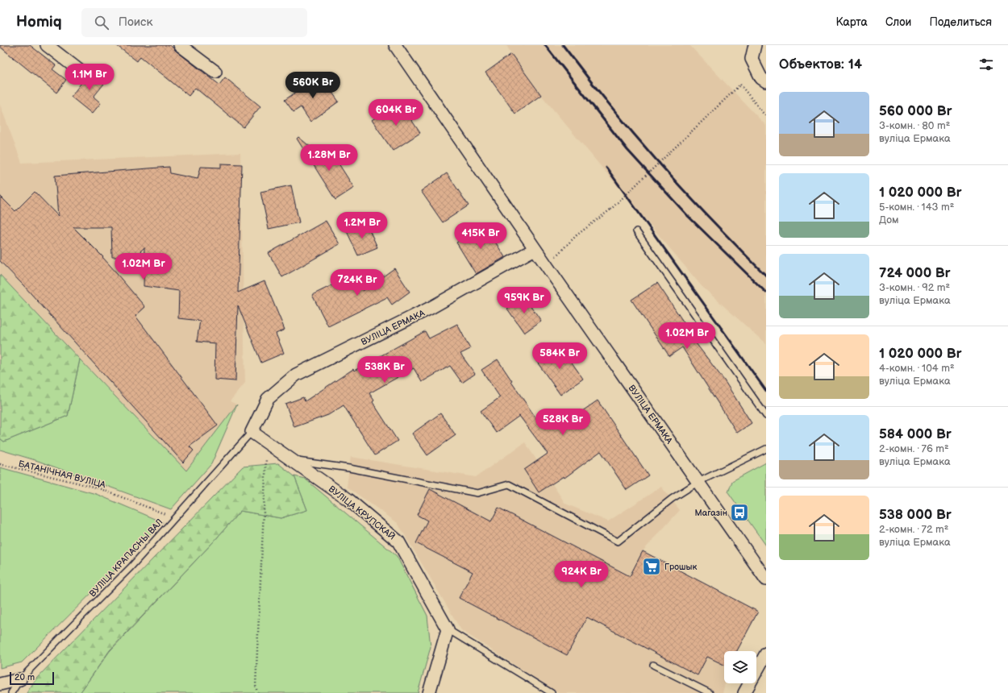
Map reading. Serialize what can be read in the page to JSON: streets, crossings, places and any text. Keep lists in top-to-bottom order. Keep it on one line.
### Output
{"streets":{"street":["ВУЛІЦА ЕРМАКА","ВУЛІЦА КРУПСКАЙ"],"lane":["ВУЛІЦА КРАПАСНЫ ВАЛ"],"path":["БАТАНІЧНАЯ ВУЛІЦА"]},"crossings":[["ВУЛІЦА ЕРМАКА","ВУЛІЦА КРУПСКАЙ"],["ВУЛІЦА ЕРМАКА","ВУЛІЦА КРАПАСНЫ ВАЛ"],["БАТАНІЧНАЯ ВУЛІЦА","ВУЛІЦА КРАПАСНЫ ВАЛ"],["ВУЛІЦА КРУПСКАЙ","ВУЛІЦА КРАПАСНЫ ВАЛ"]],"places":{"bus stop":["Магазін"],"supermarket":["Грошык"]},"scale_bar":"20 m","page":{"header":"Homiq","search":"Поиск","nav":["Карта","Слои","Поделиться"],"heading":"Объектов: 14","price":["1.1M Br","560K Br","604K Br","1.28M Br","1.2M Br","415K Br","1.02M Br","724K Br","959K Br","1.02M Br","584K Br","538K Br","528K Br","924K Br"],"list":[{"name":"560 000 Br","note":"3-комн. · 80 m² · вуліца Ермака"},{"name":"1 020 000 Br","note":"5-комн. · 143 m² · Дом"},{"name":"724 000 Br","note":"3-комн. · 92 m² · вуліца Ермака"},{"name":"1 020 000 Br","note":"4-комн. · 104 m² · вуліца Ермака"},{"name":"584 000 Br","note":"2-комн. · 76 m² · вуліца Ермака"},{"name":"538 000 Br","note":"2-комн. · 72 m² · вуліца Ермака"}],"scale":"20 m"}}
